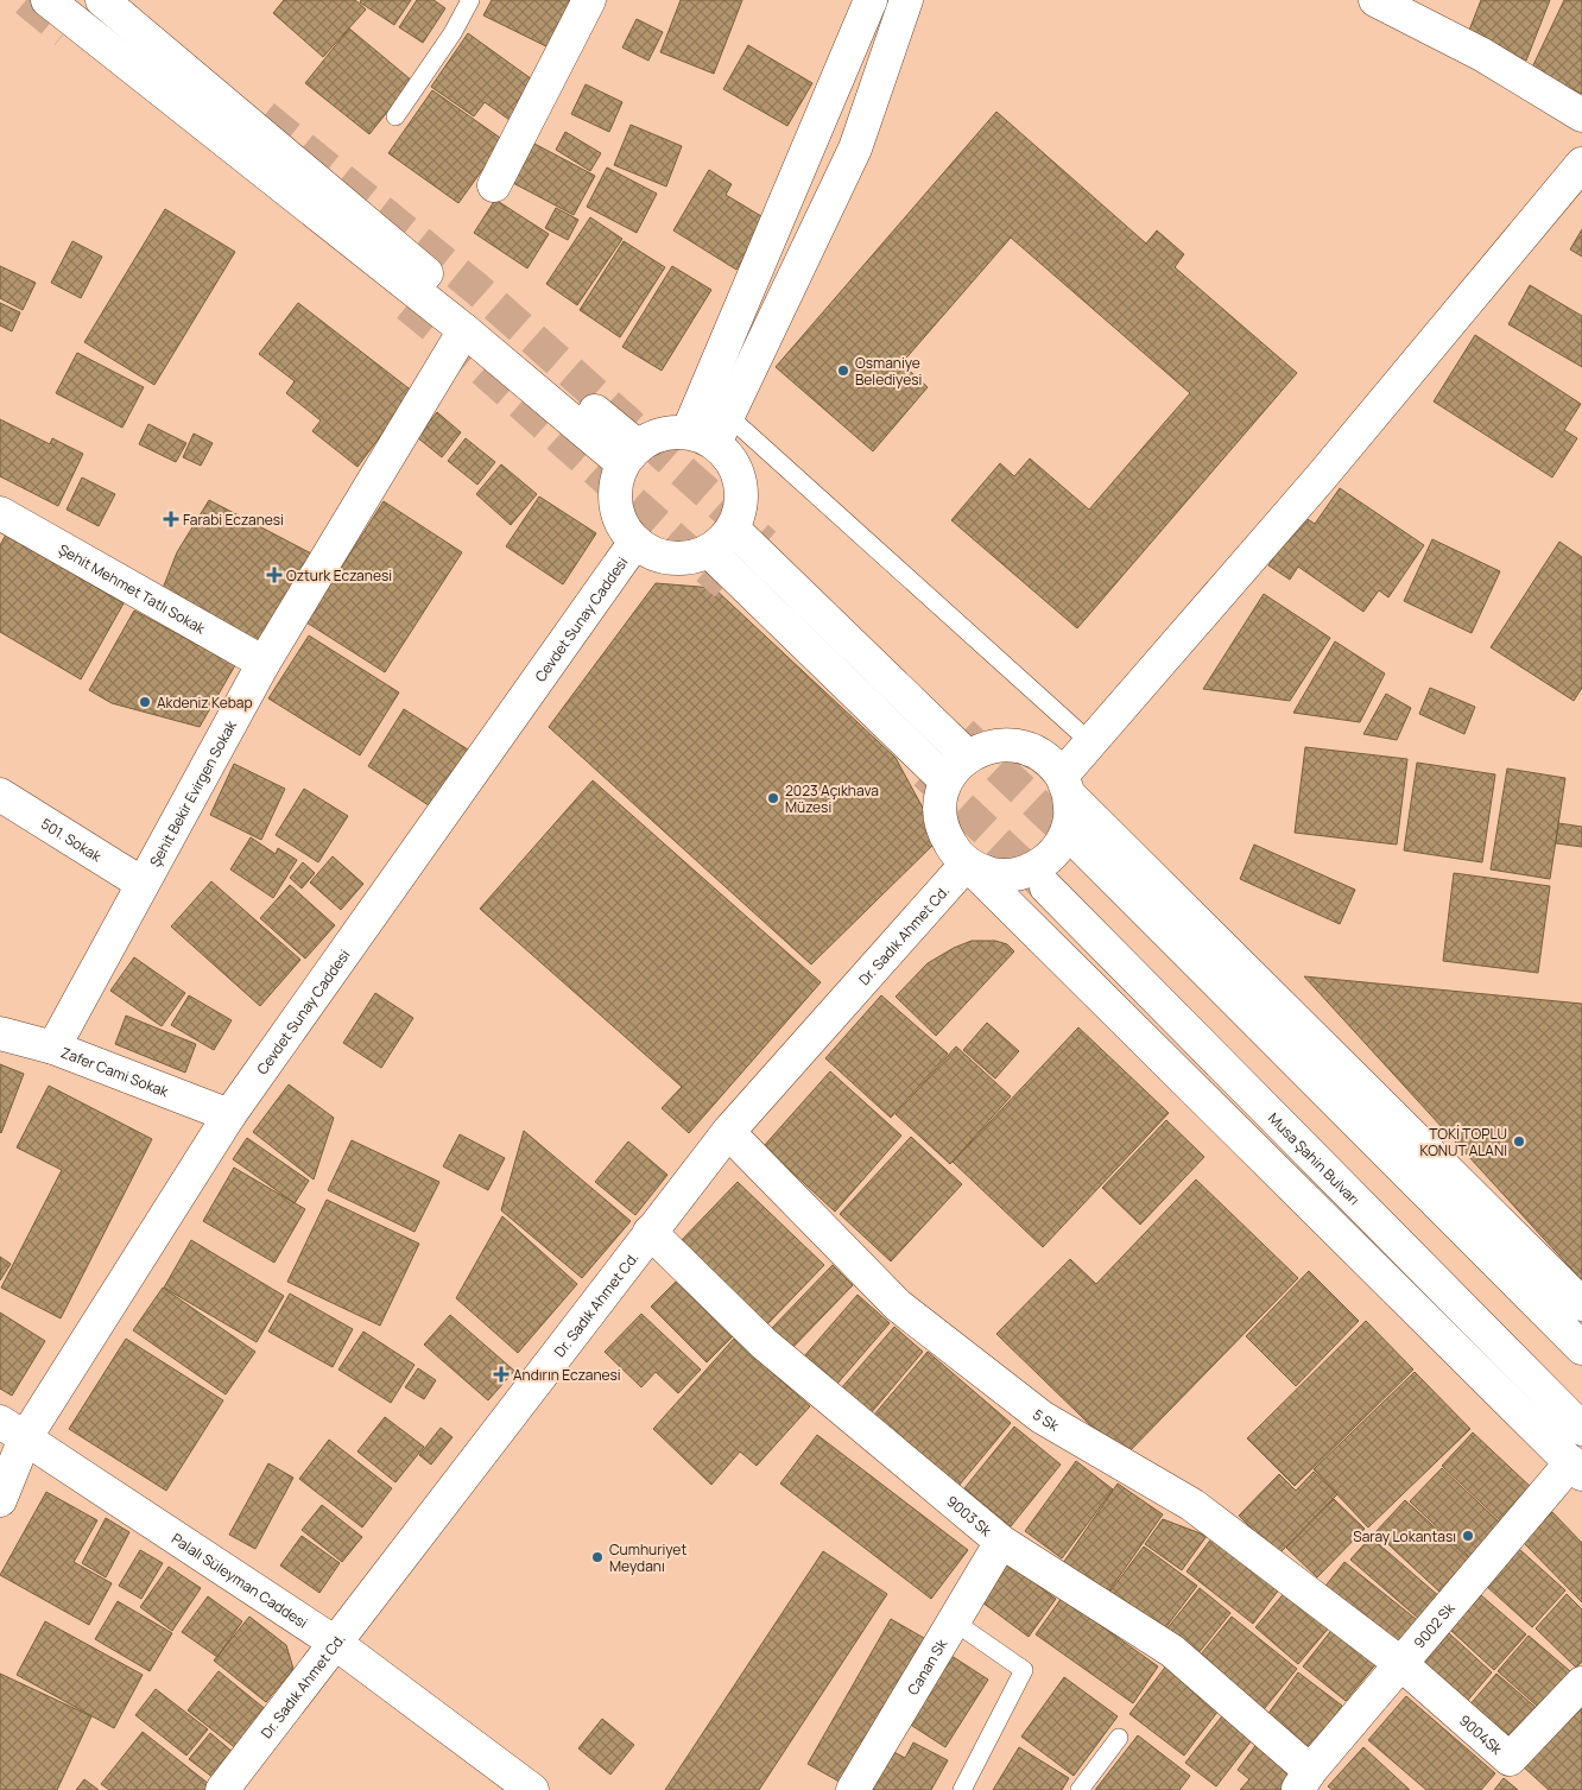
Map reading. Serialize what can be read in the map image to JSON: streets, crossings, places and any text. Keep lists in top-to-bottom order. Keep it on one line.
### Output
{"streets":{"main road":["Şehit Mehmet Tatlı Sokak","Cevdet Sunay Caddesi","Şehit Bekir Evirgen Sokak","501. Sokak","Dr. Sadık Ahmet Cd.","Zafer Cami Sokak","Musa Şahin Bulvarı","5 Sk","9003 Sk","Palalı Süleyman Caddesi","9002 Sk","Canan Sk","9004Sk"]},"crossings":[["Şehit Mehmet Tatlı Sokak","Şehit Bekir Evirgen Sokak"],["Cevdet Sunay Caddesi","Zafer Cami Sokak"],["Cevdet Sunay Caddesi","Palalı Süleyman Caddesi"],["Şehit Bekir Evirgen Sokak","501. Sokak"],["Şehit Bekir Evirgen Sokak","Zafer Cami Sokak"],["Dr. Sadık Ahmet Cd.","5 Sk"],["Dr. Sadık Ahmet Cd.","9003 Sk"],["Dr. Sadık Ahmet Cd.","Palalı Süleyman Caddesi"],["5 Sk","9002 Sk"],["5 Sk","9004Sk"],["9003 Sk","9002 Sk"],["9003 Sk","Canan Sk"],["9002 Sk","9004Sk"]],"places":{"other":["Osmaniye Belediyesi","Akdeniz Kebap","2023 Açıkhava Müzesi","TOKİ TOPLU KONUT ALANI","Saray Lokantası","Cumhuriyet Meydanı"],"health":["Farabi Eczanesi","Ozturk Eczanesi","Andırın Eczanesi"]}}
